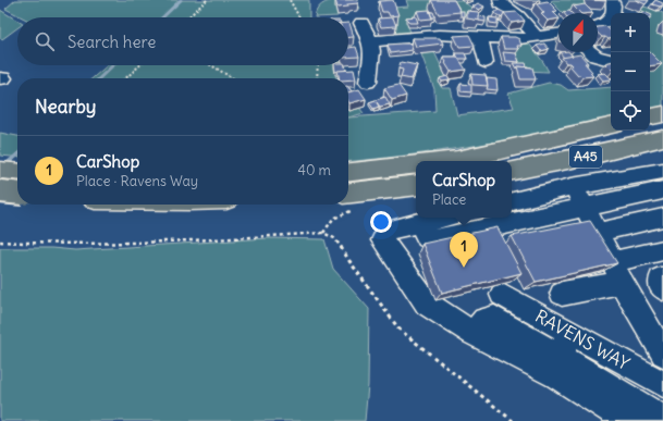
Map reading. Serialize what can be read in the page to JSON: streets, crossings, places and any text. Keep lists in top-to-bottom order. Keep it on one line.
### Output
{"streets":{"highway":["A45"],"street":["RAVENS WAY"]},"north":"top","page":{"map_buttons":["+","−"],"search":"Search here","heading":"Nearby","list":[{"mark":"1","name":"CarShop","note":"Place · Ravens Way","value":"40 m"}],"popup":["CarShop","Place"],"pins":"1"}}
